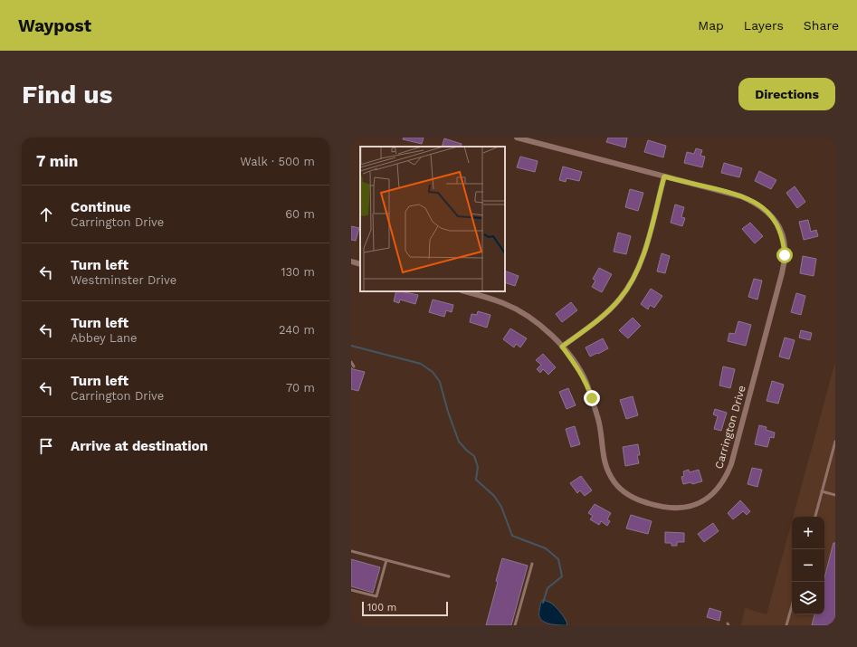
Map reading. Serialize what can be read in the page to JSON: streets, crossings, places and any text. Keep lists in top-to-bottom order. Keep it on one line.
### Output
{"streets":{"street":["Carrington Drive"]},"scale_bar":"100 m","page":{"header":"Waypost","nav":["Map","Layers","Share"],"buttons":"Directions","title":"Find us","heading":["7 min","Walk · 500 m"],"list":[["Continue","Carrington Drive","60 m"],["Turn left","Westminster Drive","130 m"],["Turn left","Abbey Lane","240 m"],["Turn left","Carrington Drive","70 m"],"Arrive at destination"],"map_buttons":["+","−"],"scale":"100 m"}}
